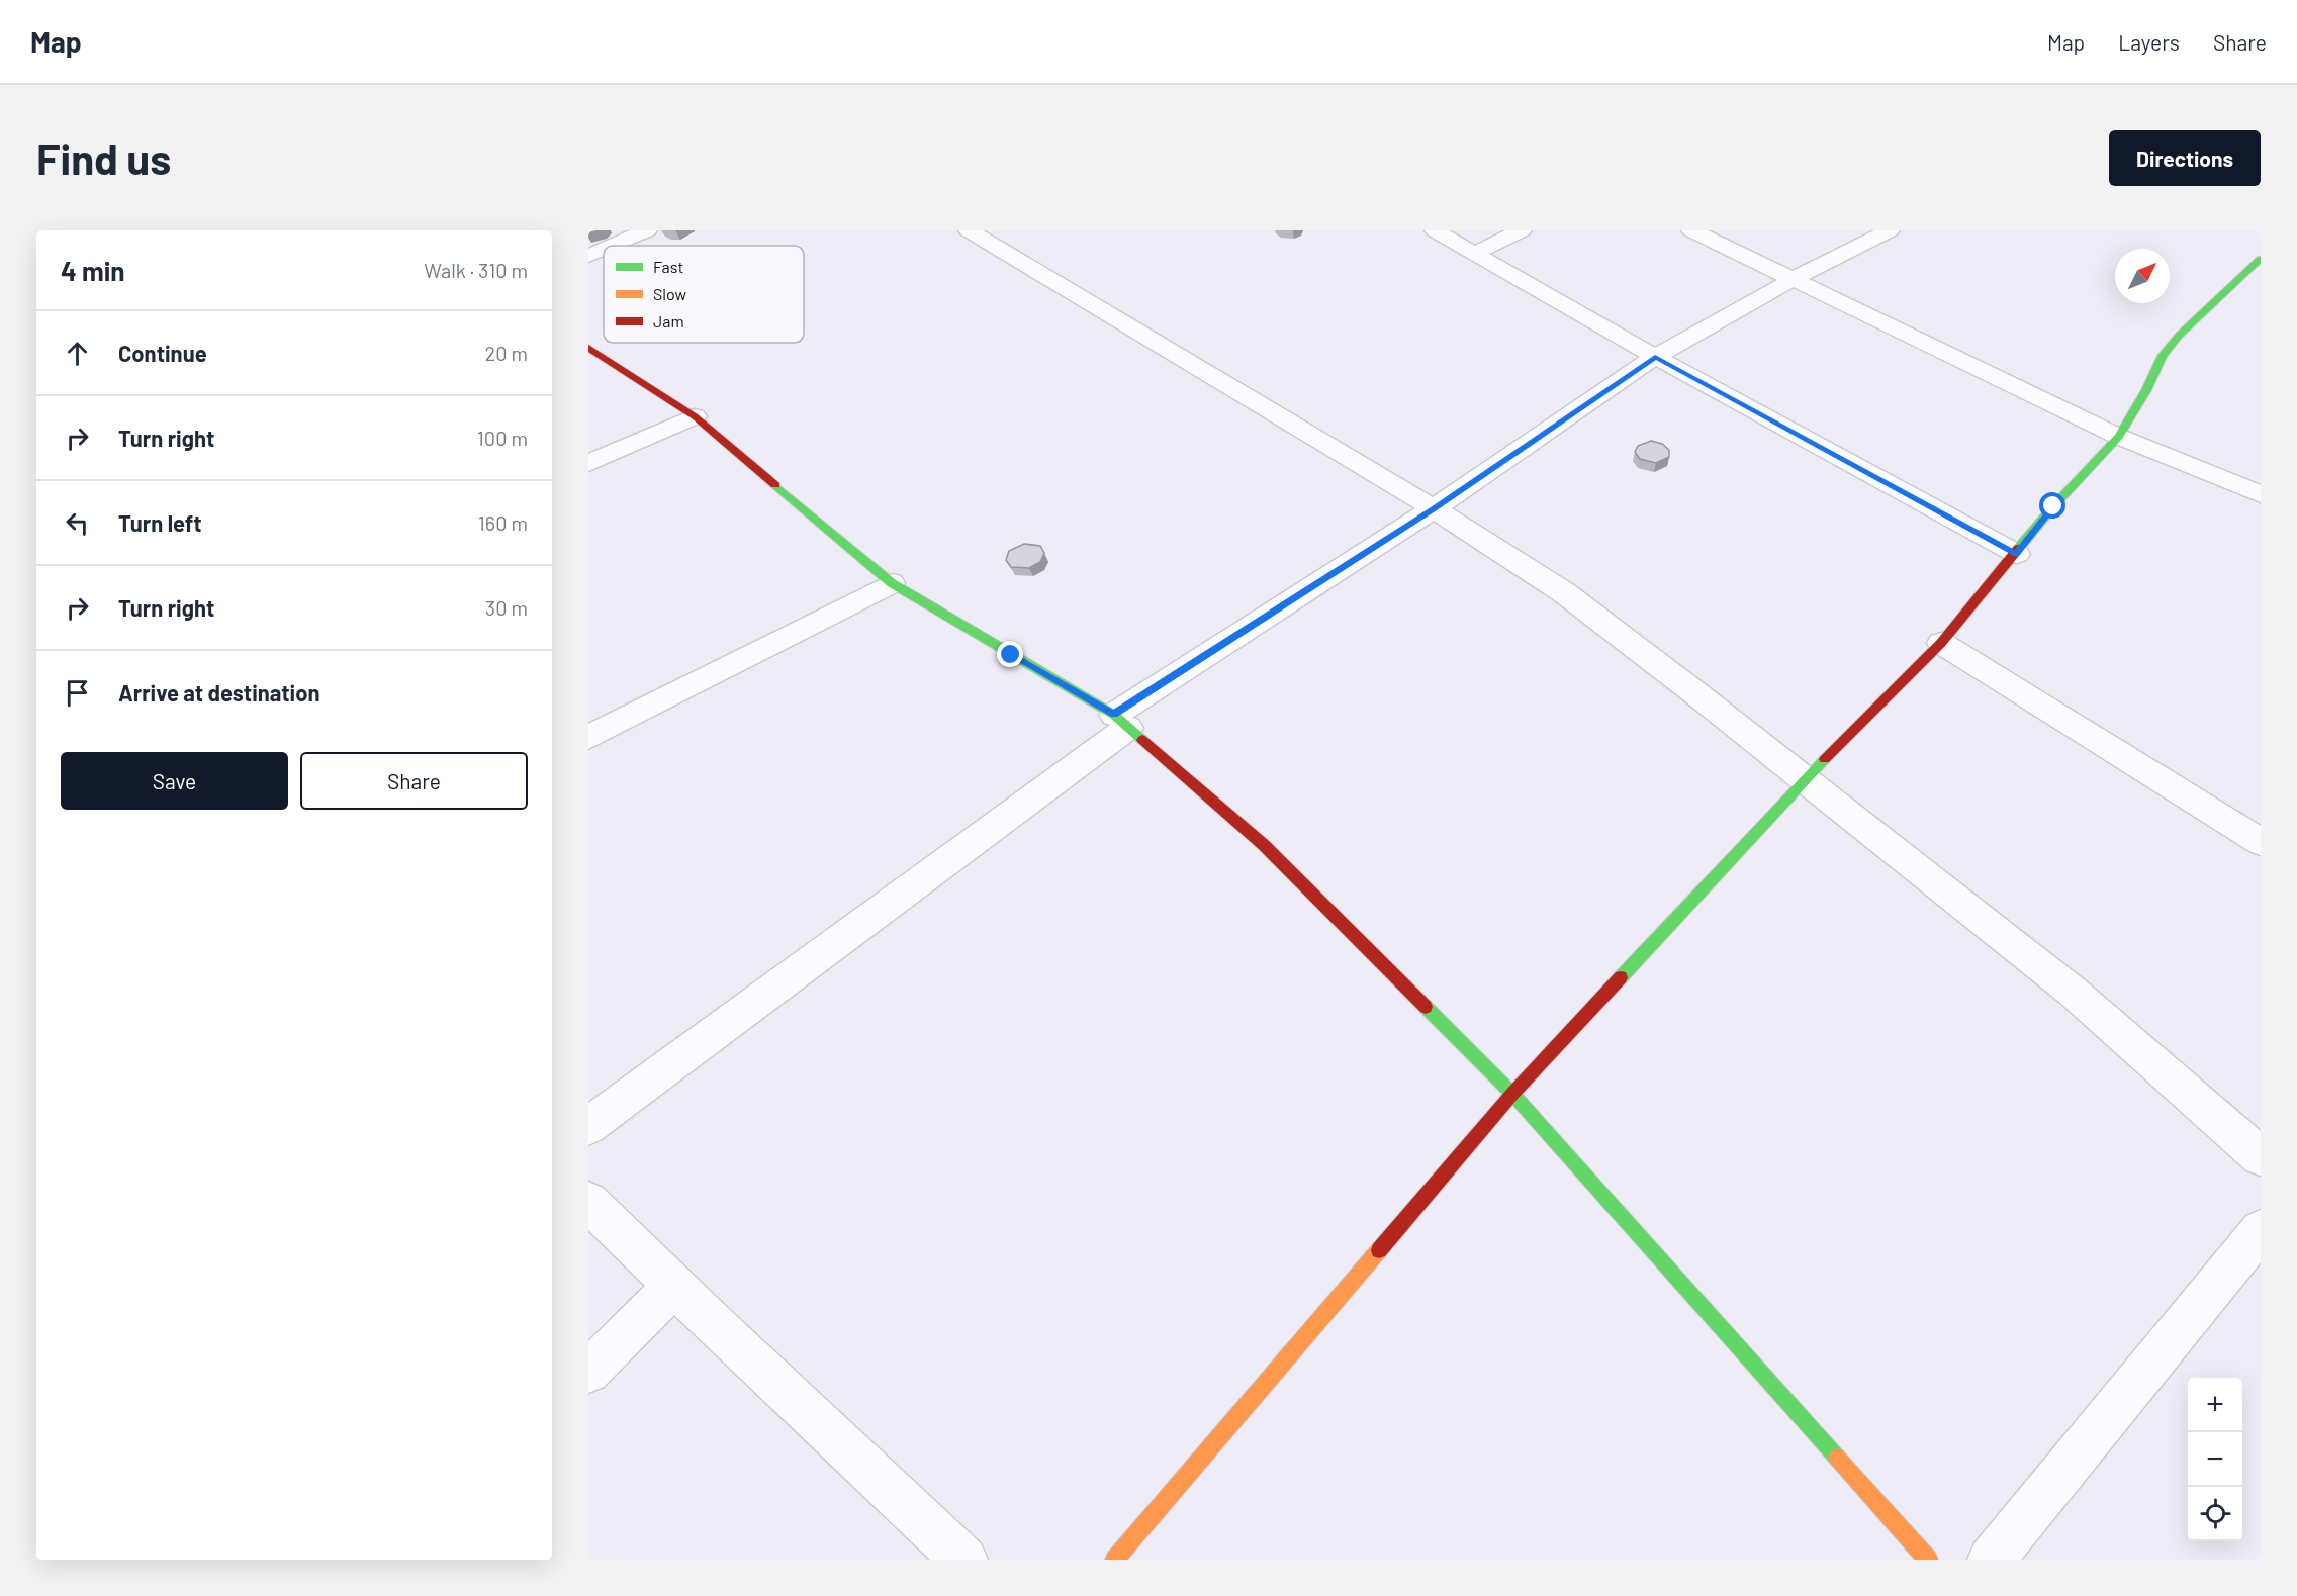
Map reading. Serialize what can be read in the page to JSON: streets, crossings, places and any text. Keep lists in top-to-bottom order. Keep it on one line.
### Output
{"legend":["Fast","Slow","Jam"],"north":"top right","page":{"header":"Map","nav":["Map","Layers","Share"],"buttons":["Directions",["Save","Share"]],"title":"Find us","heading":["4 min","Walk · 310 m"],"list":[["Continue","20 m"],["Turn right","100 m"],["Turn left","160 m"],["Turn right","30 m"],"Arrive at destination"],"map_buttons":["+","−"]}}
